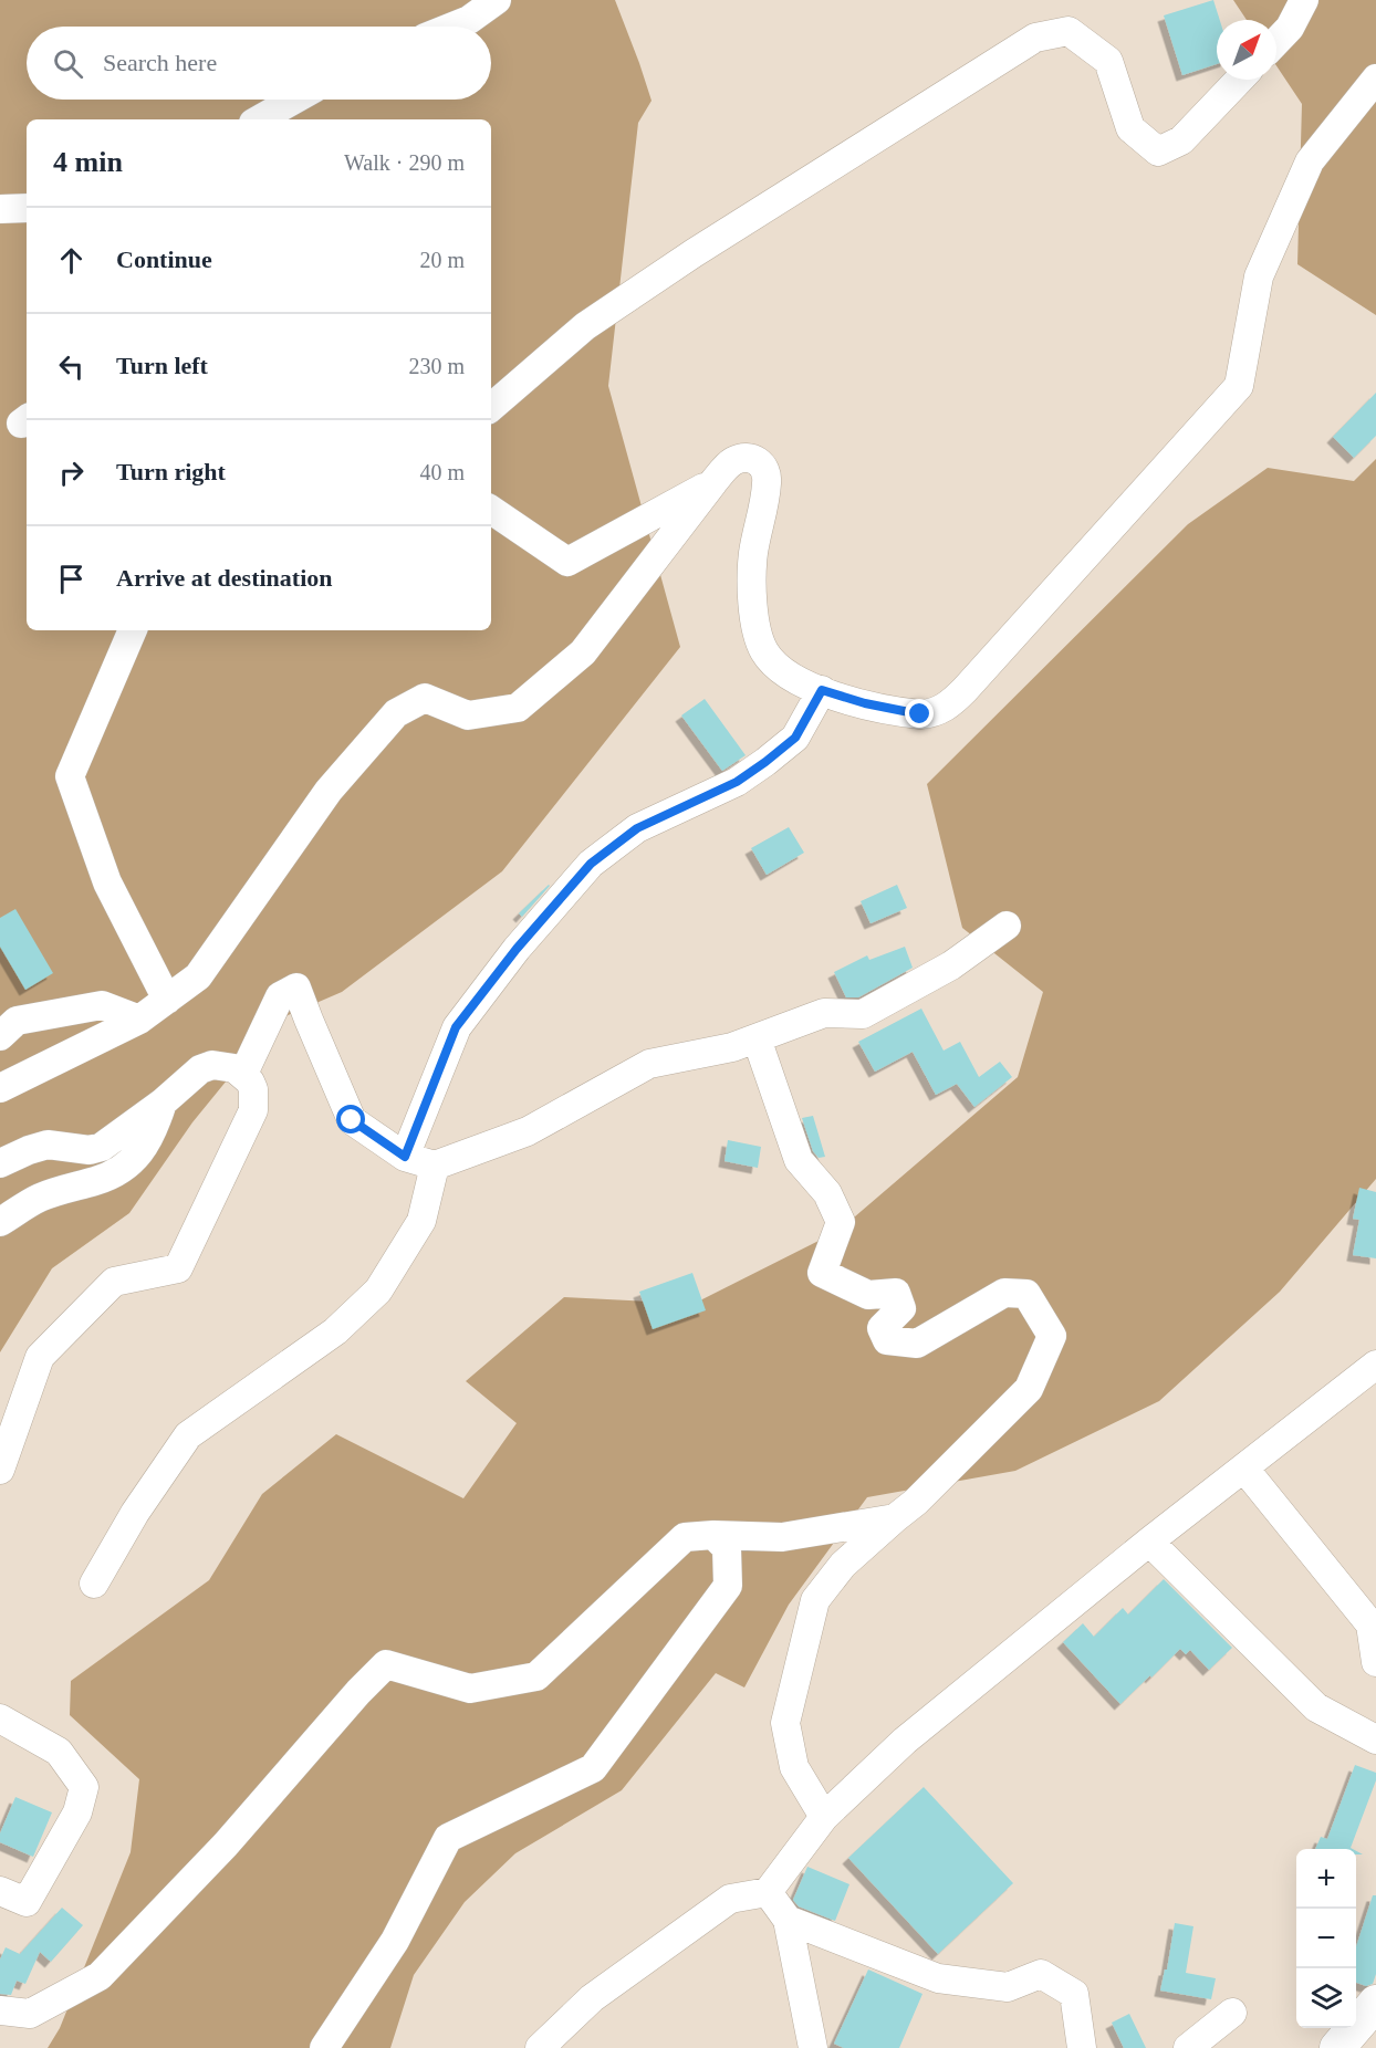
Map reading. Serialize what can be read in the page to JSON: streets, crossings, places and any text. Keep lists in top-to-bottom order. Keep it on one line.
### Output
{"north":"top right","page":{"search":"Search here","heading":["4 min","Walk · 290 m"],"list":[["Continue","20 m"],["Turn left","230 m"],["Turn right","40 m"],"Arrive at destination"],"map_buttons":["+","−"]}}
